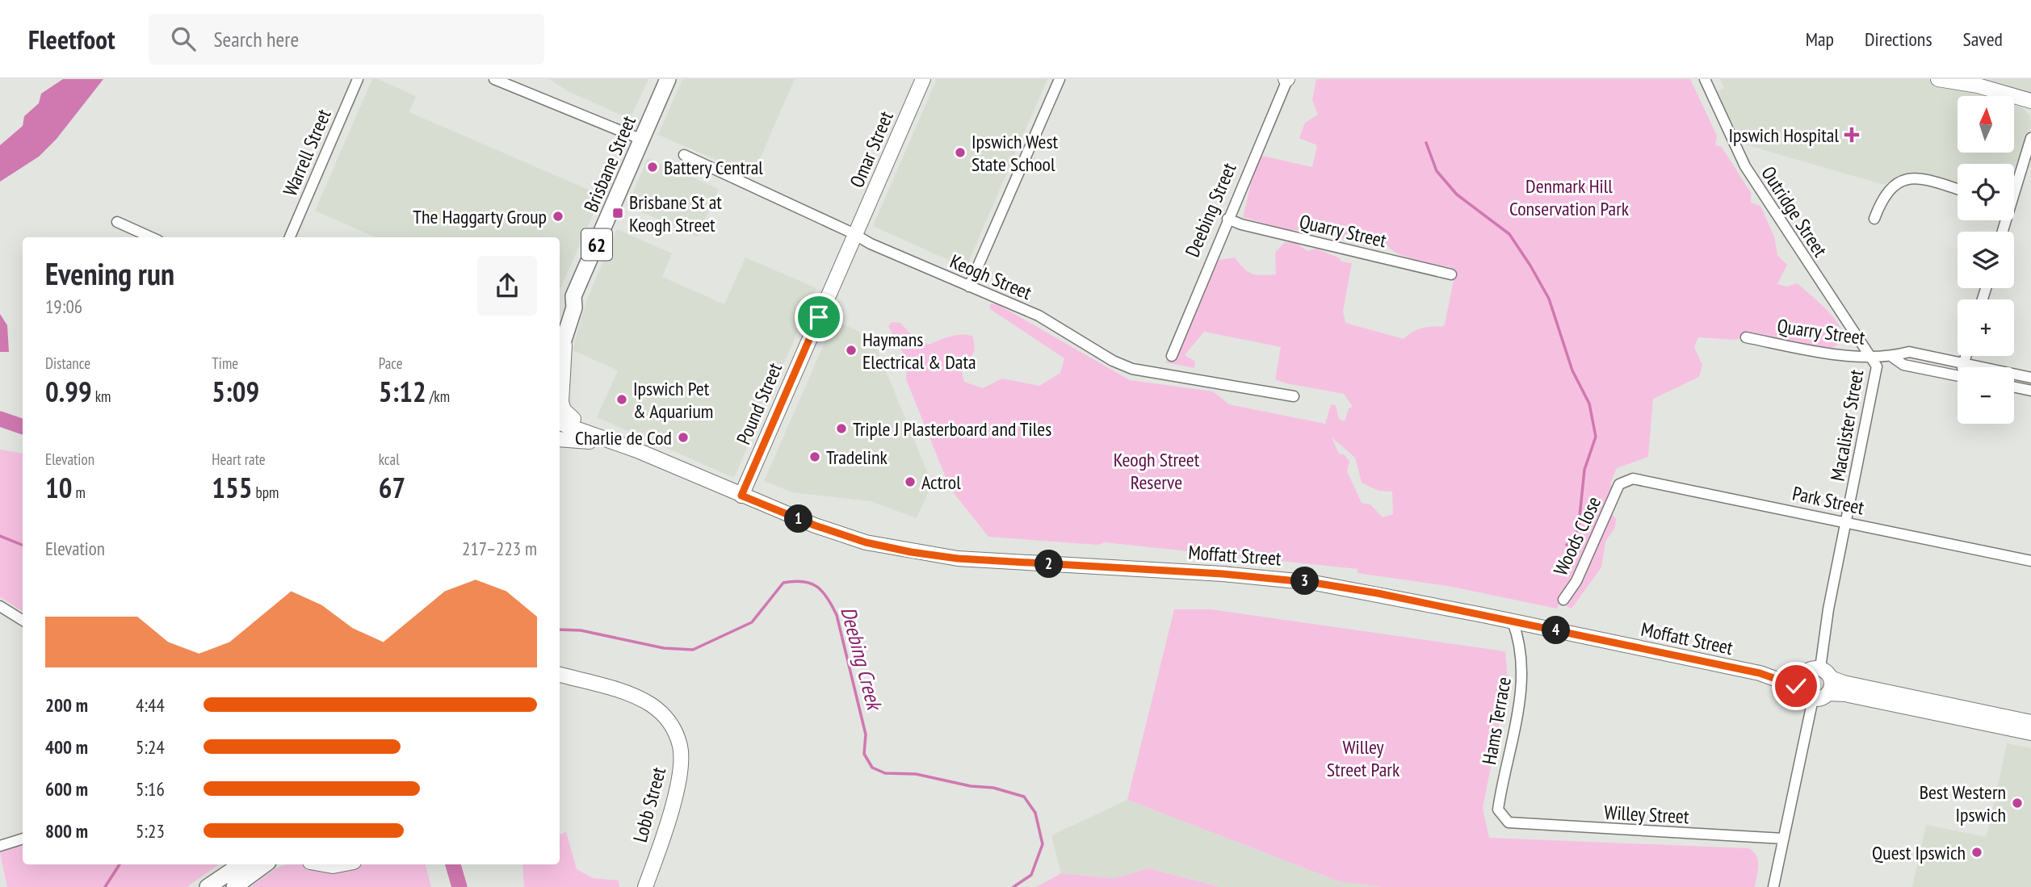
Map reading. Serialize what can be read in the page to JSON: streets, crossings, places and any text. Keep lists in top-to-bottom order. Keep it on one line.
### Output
{"streets":{"main road":["Omar Street","Brisbane Street","62","Pound Street","Moffatt Street","Lobb Street"],"street":["Warrell Street","Deebing Street","Outridge Street","Quarry Street","Keogh Street","Macalister Street","Park Street","Woods Close","Hams Terrace","Willey Street"]},"crossings":[["Omar Street","Keogh Street"],["Omar Street","Pound Street"],["Deebing Street","Quarry Street"],["Outridge Street","Quarry Street"],["Outridge Street","Macalister Street"],["Quarry Street","Macalister Street"],["Keogh Street","Pound Street"],["Pound Street","Moffatt Street"],["Macalister Street","Park Street"],["Macalister Street","Moffatt Street"],["Park Street","Woods Close"],["Moffatt Street","Hams Terrace"],["Hams Terrace","Willey Street"]],"water":["Deebing Creek"],"parks":["Denmark Hill Conservation Park","Keogh Street Reserve","Willey Street Park"],"places":{"health":["Ipswich Hospital"],"other":["Ipswich West State School","Battery Central","The Haggarty Group","Haymans Electrical & Data","Ipswich Pet & Aquarium","Triple J Plasterboard and Tiles","Charlie de Cod","Tradelink","Actrol","Best Western Ipswich","Quest Ipswich"],"transit":["Brisbane St at Keogh Street"]},"north":"top","page":{"header":"Fleetfoot","search":"Search here","nav":["Map","Directions","Saved"],"map_buttons":["+","−"],"heading":["Evening run","19:06"],"stats":[["Distance","0.99 km"],["Time","5:09"],["Pace","5:12 /km"],["Elevation","10 m"],["Heart rate","155 bpm"],["kcal","67"]],"pins":["1","2","3","4"],"chart":["Elevation","217–223 m"],"list":[{"name":"200 m","note":"4:44"},{"name":"400 m","note":"5:24"},{"name":"600 m","note":"5:16"},{"name":"800 m","note":"5:23"}]}}
